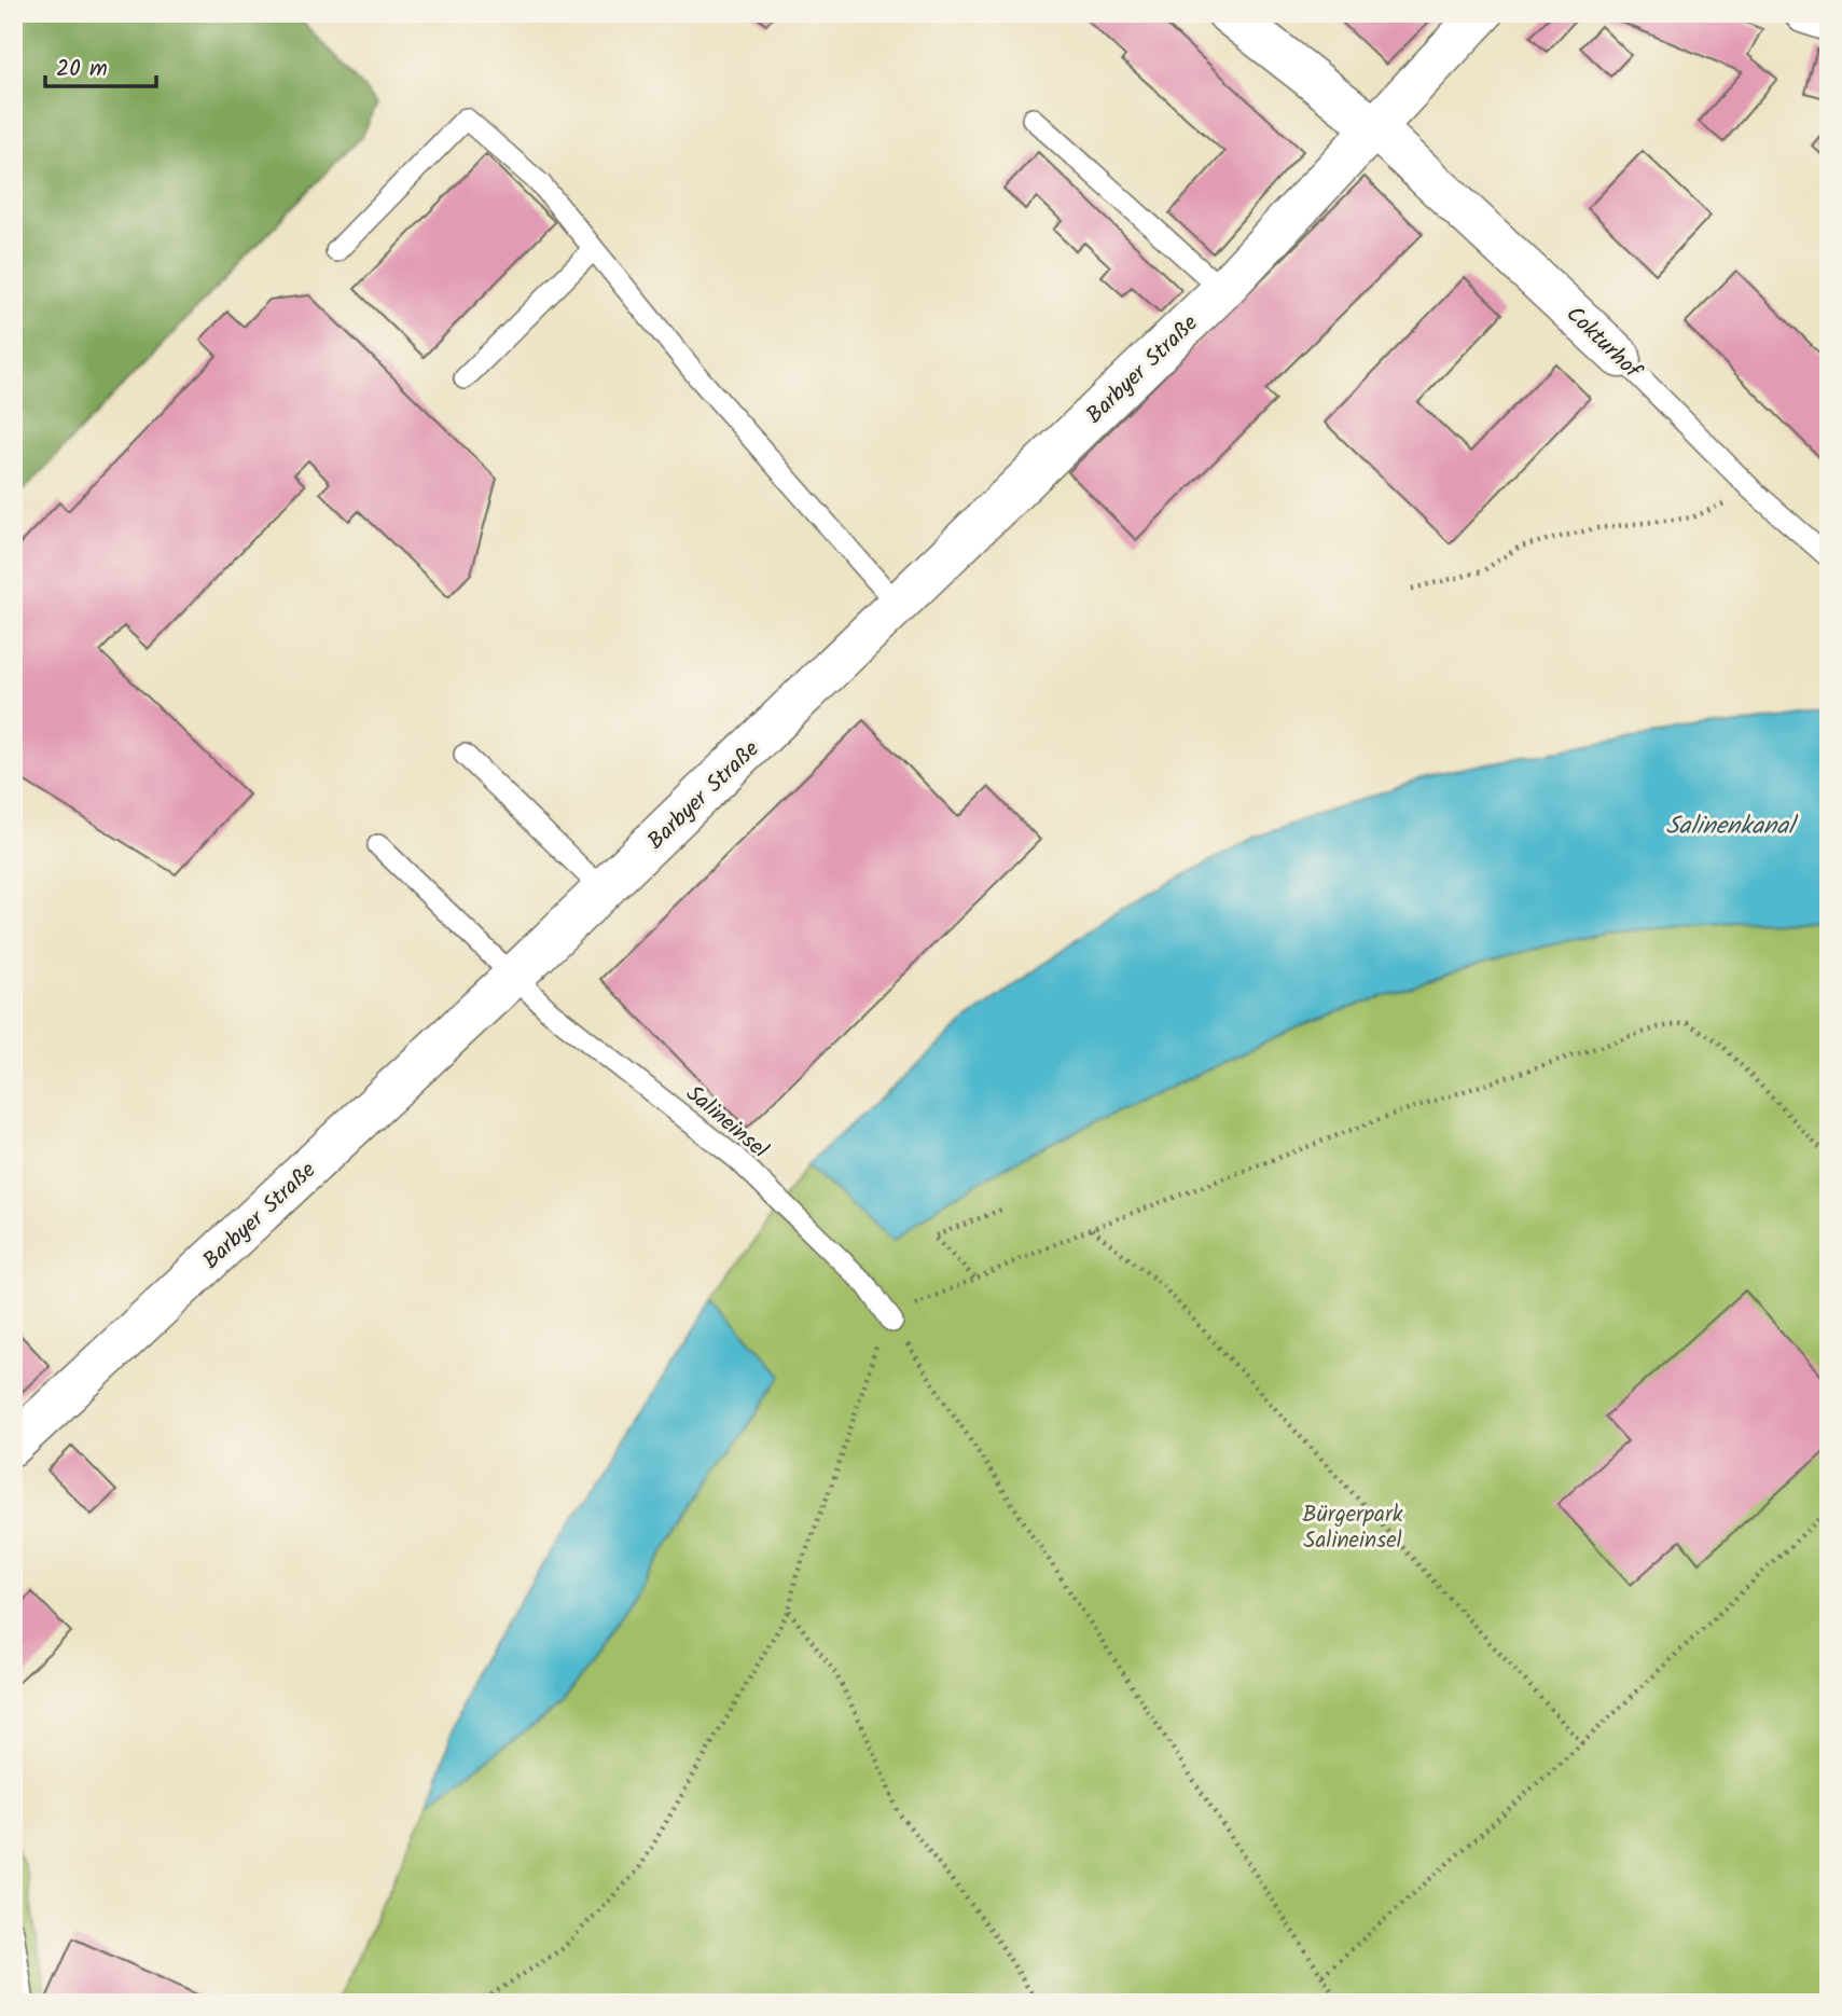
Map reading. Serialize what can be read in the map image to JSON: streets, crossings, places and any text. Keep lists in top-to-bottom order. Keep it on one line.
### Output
{"streets":{"street":["Cokturhof","Barbyer Straße"],"lane":["Salineinsel"]},"crossings":[["Cokturhof","Barbyer Straße"],["Barbyer Straße","Salineinsel"]],"water":["Salinenkanal"],"parks":["Bürgerpark Salineinsel"],"scale_bar":"20 m"}
